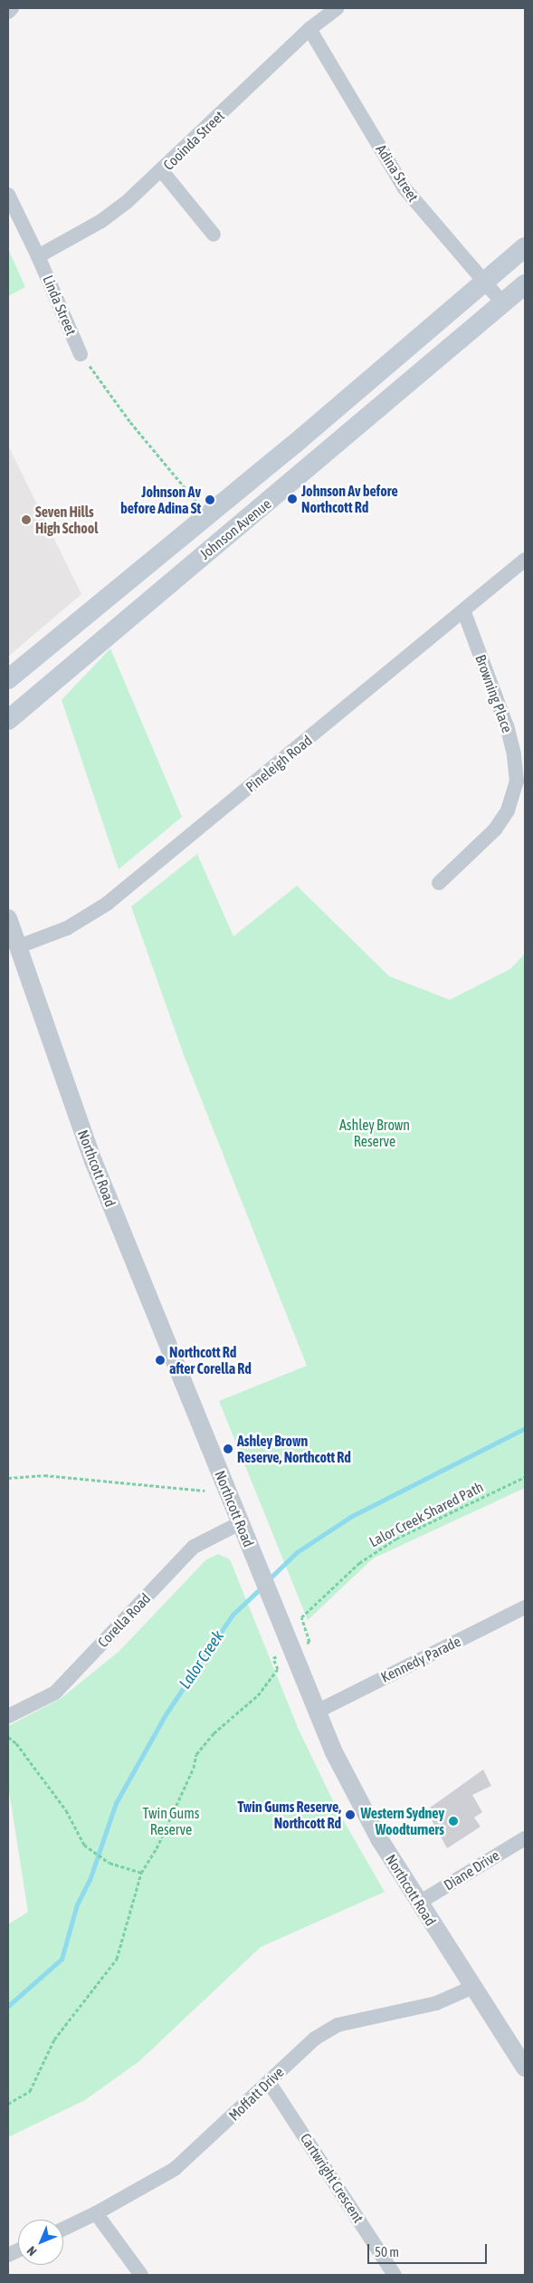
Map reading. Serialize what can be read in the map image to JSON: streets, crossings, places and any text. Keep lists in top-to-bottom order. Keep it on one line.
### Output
{"streets":{"main road":["Johnson Avenue"],"street":["Cooinda Street","Adina Street","Linda Street","Browning Place","Pineleigh Road","Northcott Road","Corella Road","Kennedy Parade","Diane Drive","Moffatt Drive","Cartwright Crescent"],"path":["Lalor Creek Shared Path"]},"crossings":[["Cooinda Street","Adina Street"],["Cooinda Street","Linda Street"],["Adina Street","Johnson Avenue"],["Browning Place","Pineleigh Road"],["Pineleigh Road","Northcott Road"],["Northcott Road","Corella Road"],["Northcott Road","Kennedy Parade"],["Northcott Road","Diane Drive"],["Northcott Road","Moffatt Drive"],["Moffatt Drive","Cartwright Crescent"]],"water":["Lalor Creek"],"parks":["Ashley Brown Reserve","Twin Gums Reserve"],"places":["Johnson Av before Northcott Rd","Johnson Av before Adina St","Seven Hills High School","Northcott Rd after Corella Rd","Ashley Brown Reserve, Northcott Rd","Twin Gums Reserve, Northcott Rd","Western Sydney Woodturners"],"scale_bar":"50 m","north":"bottom left"}
